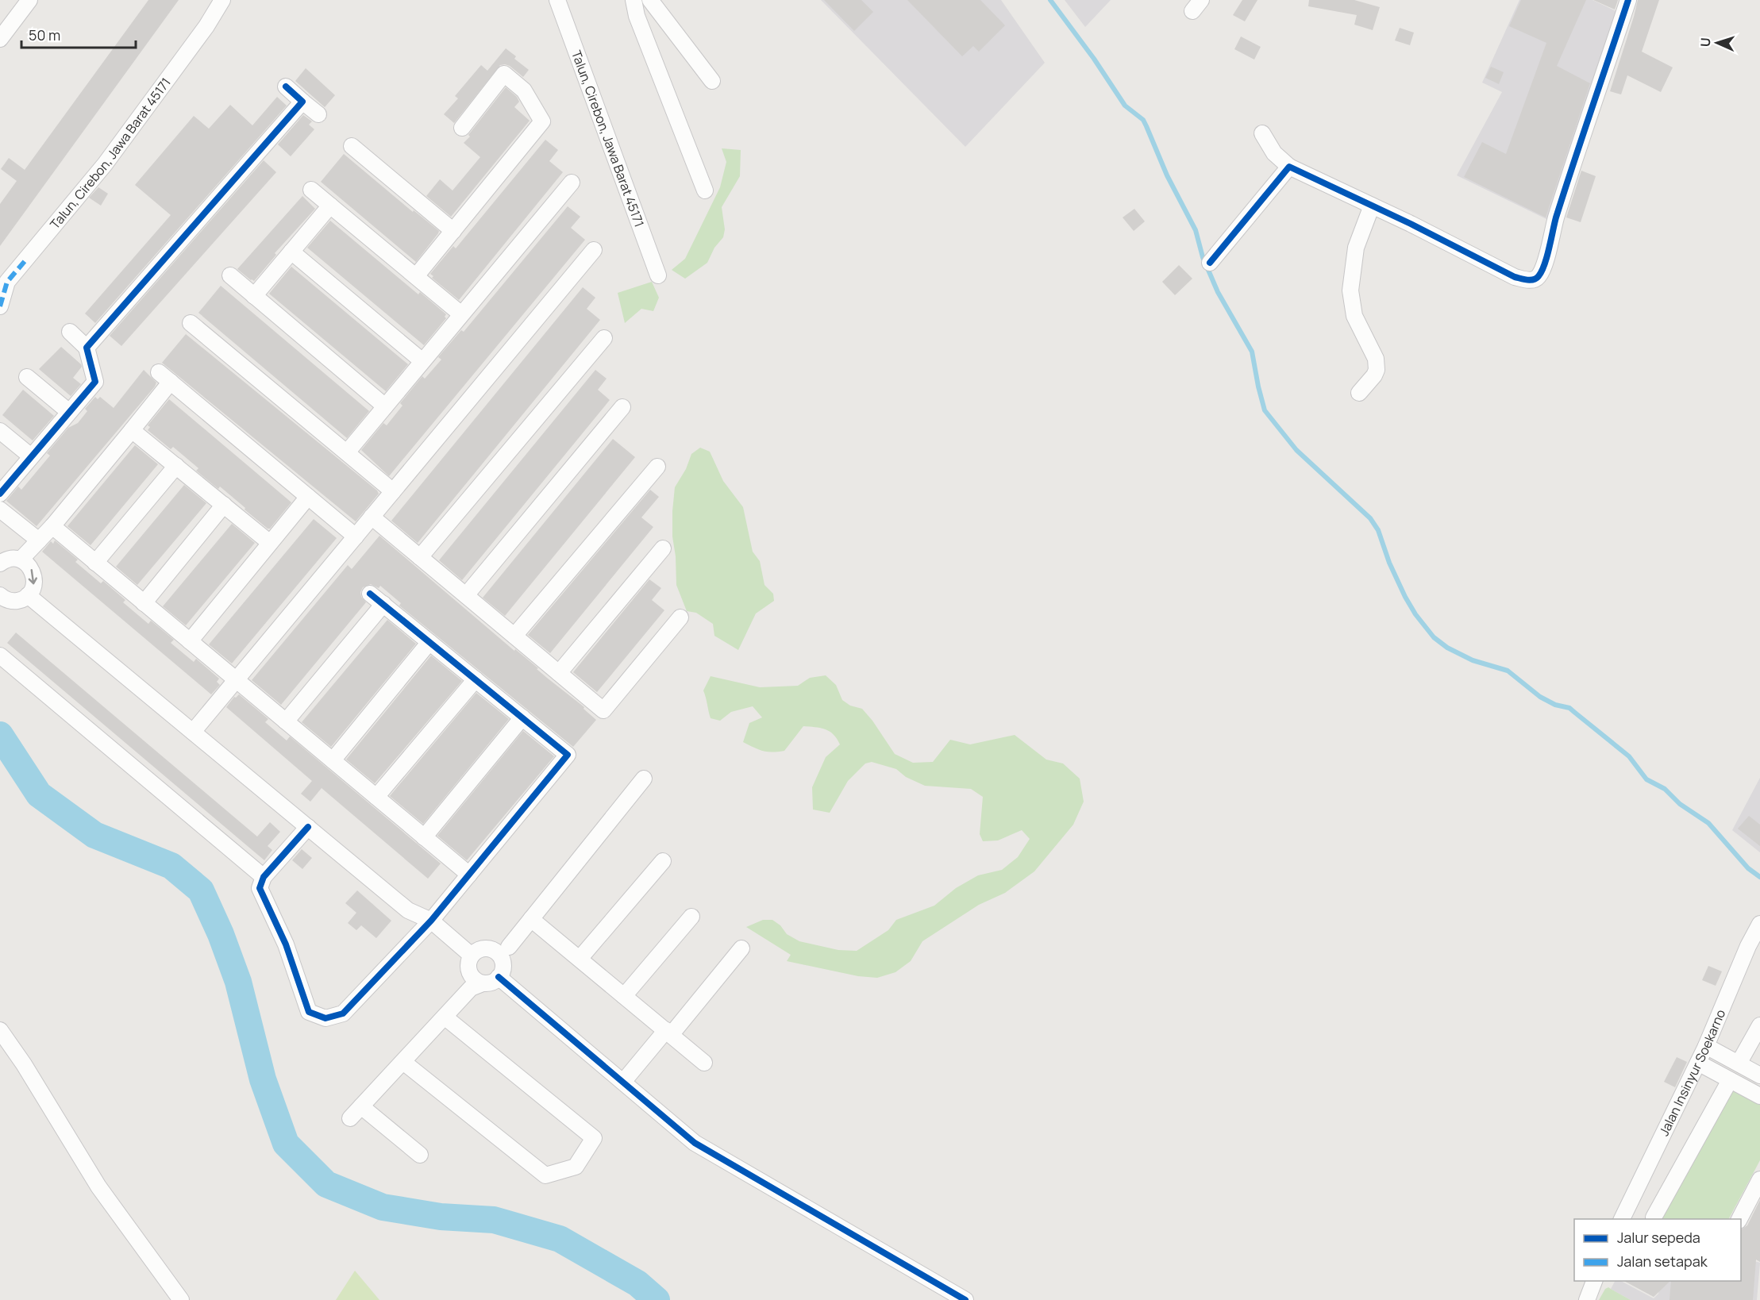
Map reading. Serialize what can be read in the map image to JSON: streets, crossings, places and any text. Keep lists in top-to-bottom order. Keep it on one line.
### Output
{"streets":{"street":["Talun, Cirebon, Jawa Barat 45171","Jalan Insinyur Soekarno"]},"legend":["Jalur sepeda","Jalan setapak"],"scale_bar":"50 m","north":"left"}
